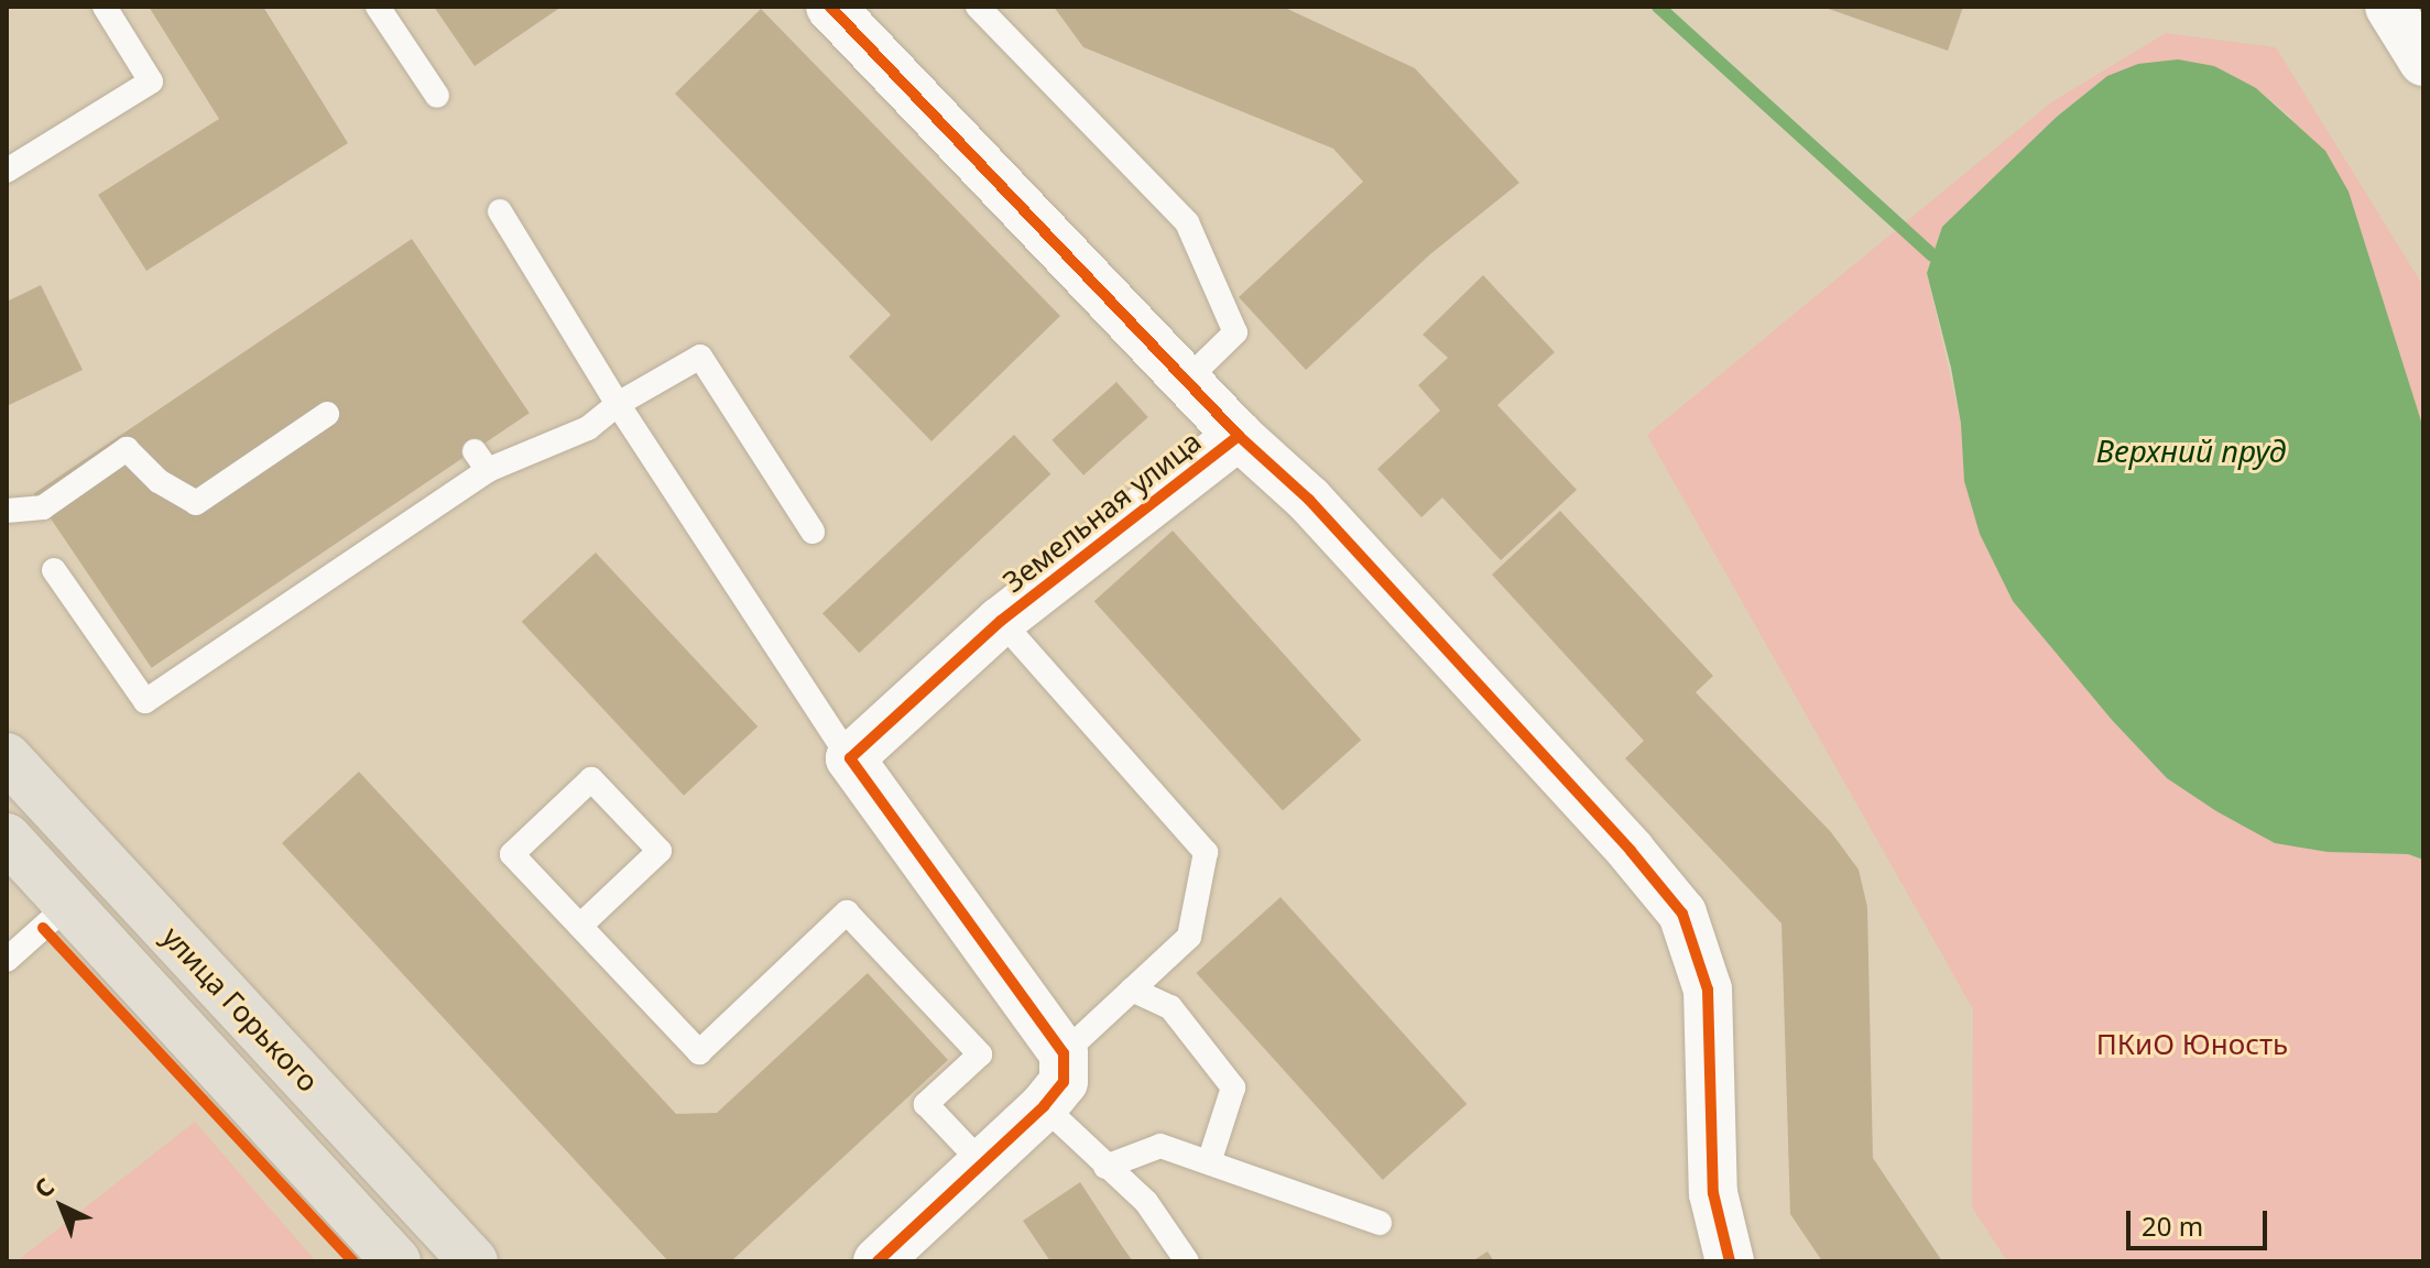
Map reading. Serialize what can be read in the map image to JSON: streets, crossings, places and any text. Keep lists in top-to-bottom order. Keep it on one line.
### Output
{"streets":{"main road":["улица Горького"],"street":["Земельная улица"]},"water":["Верхний пруд"],"parks":["ПКиО Юность"],"scale_bar":"20 m","north":"top left"}
